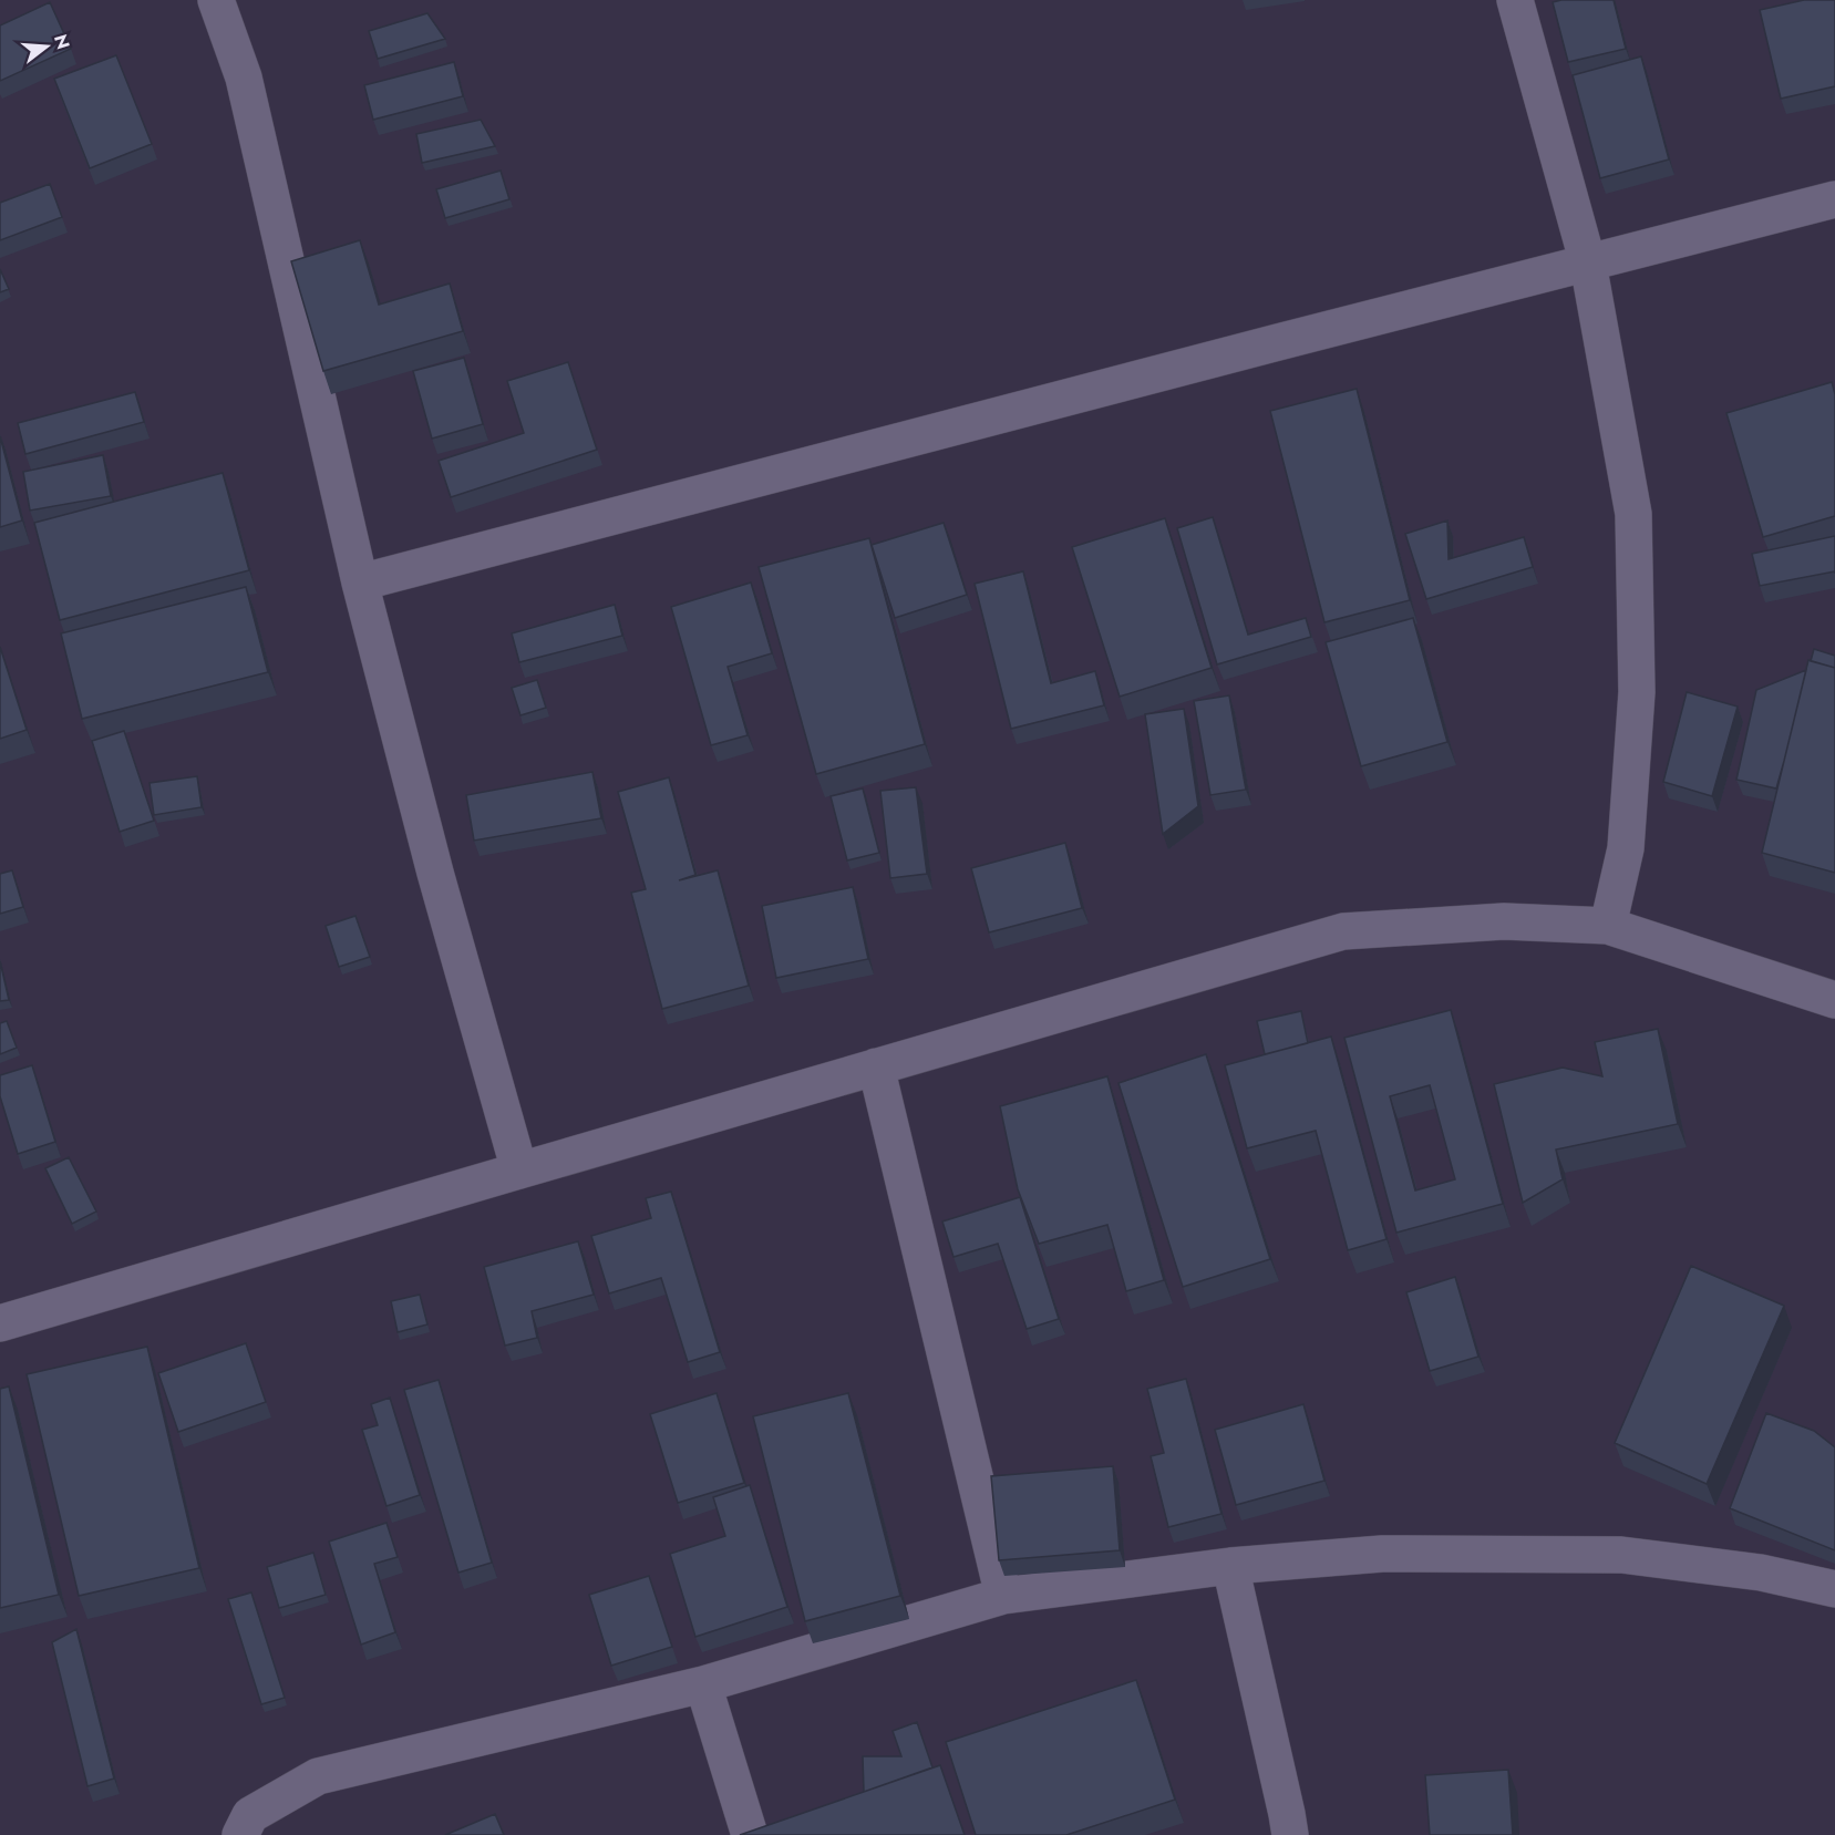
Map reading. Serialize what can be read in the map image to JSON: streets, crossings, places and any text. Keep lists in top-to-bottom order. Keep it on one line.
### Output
{"north":"right"}
